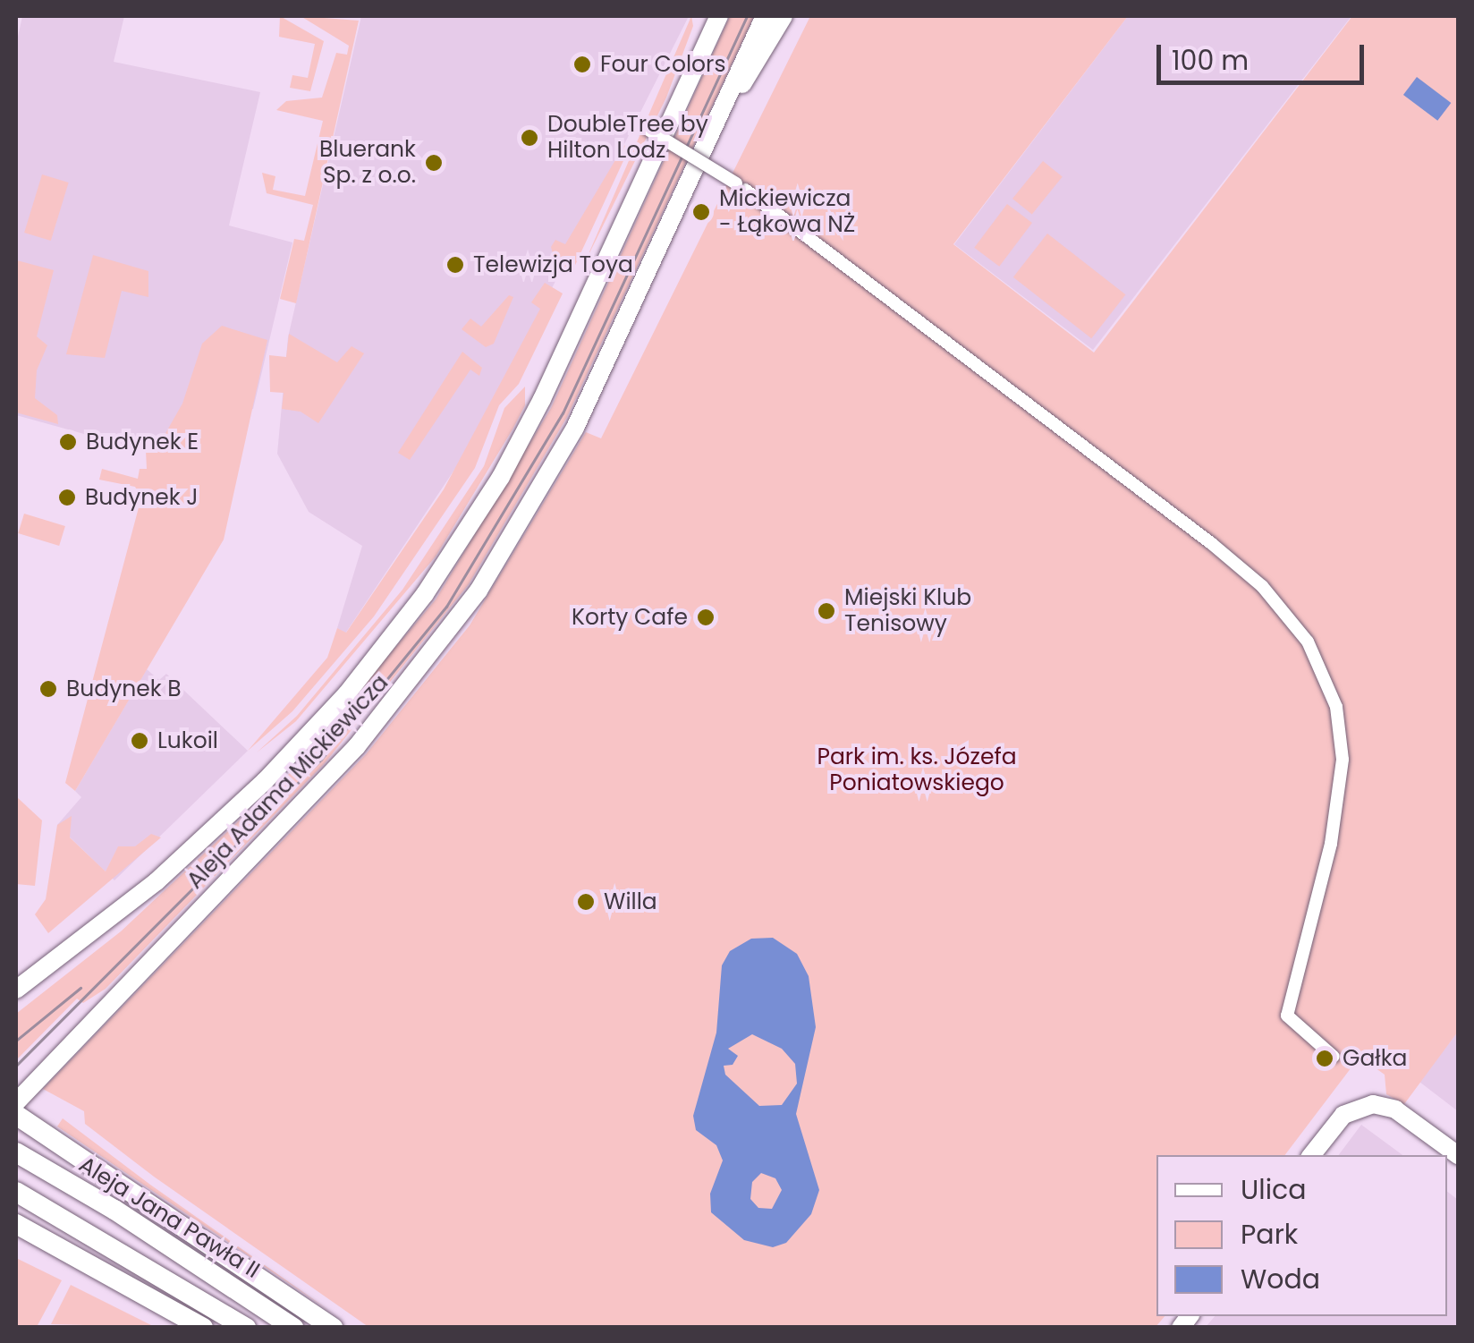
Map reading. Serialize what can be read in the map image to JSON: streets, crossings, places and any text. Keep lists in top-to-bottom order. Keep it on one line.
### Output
{"streets":{"main road":["Aleja Adama Mickiewicza","Aleja Jana Pawła II"]},"parks":["Park im. ks. Józefa Poniatowskiego"],"places":["Four Colors","DoubleTree by Hilton Lodz","Bluerank Sp. z o.o.","Mickiewicza - Łąkowa NŻ","Telewizja Toya","Budynek E","Budynek J","Miejski Klub Tenisowy","Korty Cafe","Budynek B","Lukoil","Willa","Gałka"],"legend":["Ulica","Park","Woda"],"scale_bar":"100 m"}
